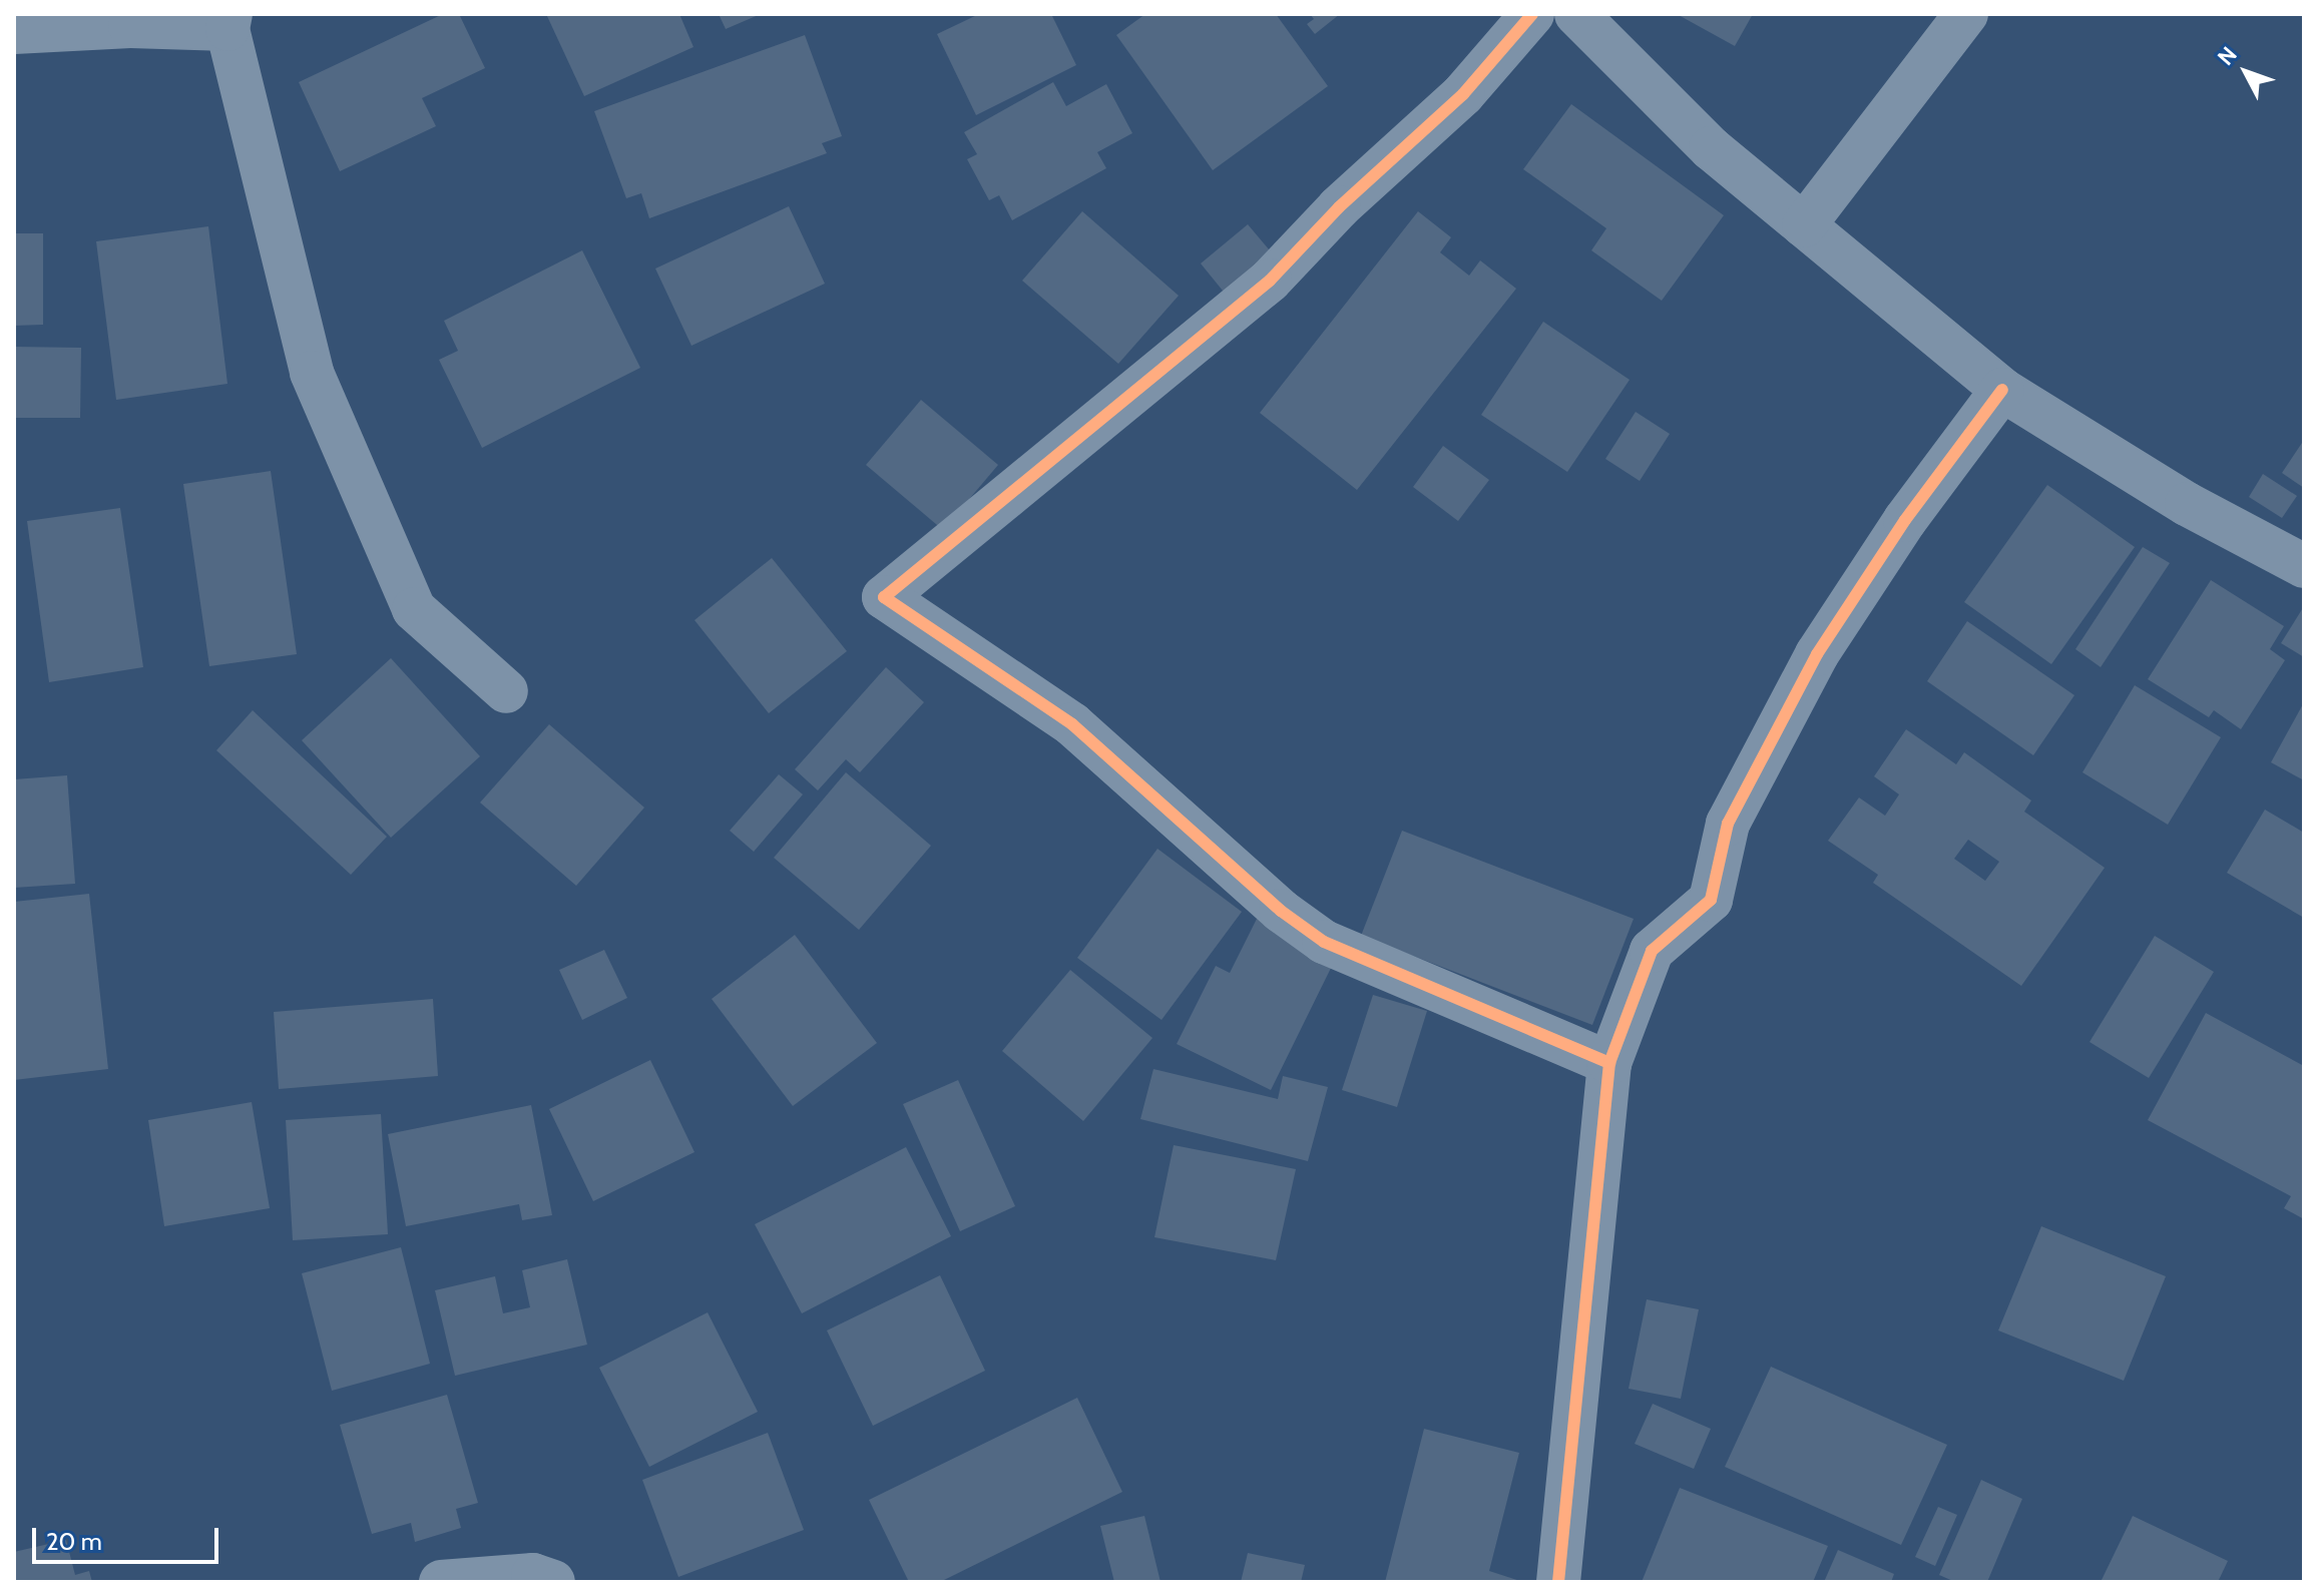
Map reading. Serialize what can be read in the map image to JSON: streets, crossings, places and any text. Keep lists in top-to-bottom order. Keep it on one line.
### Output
{"scale_bar":"20 m","north":"top left"}
